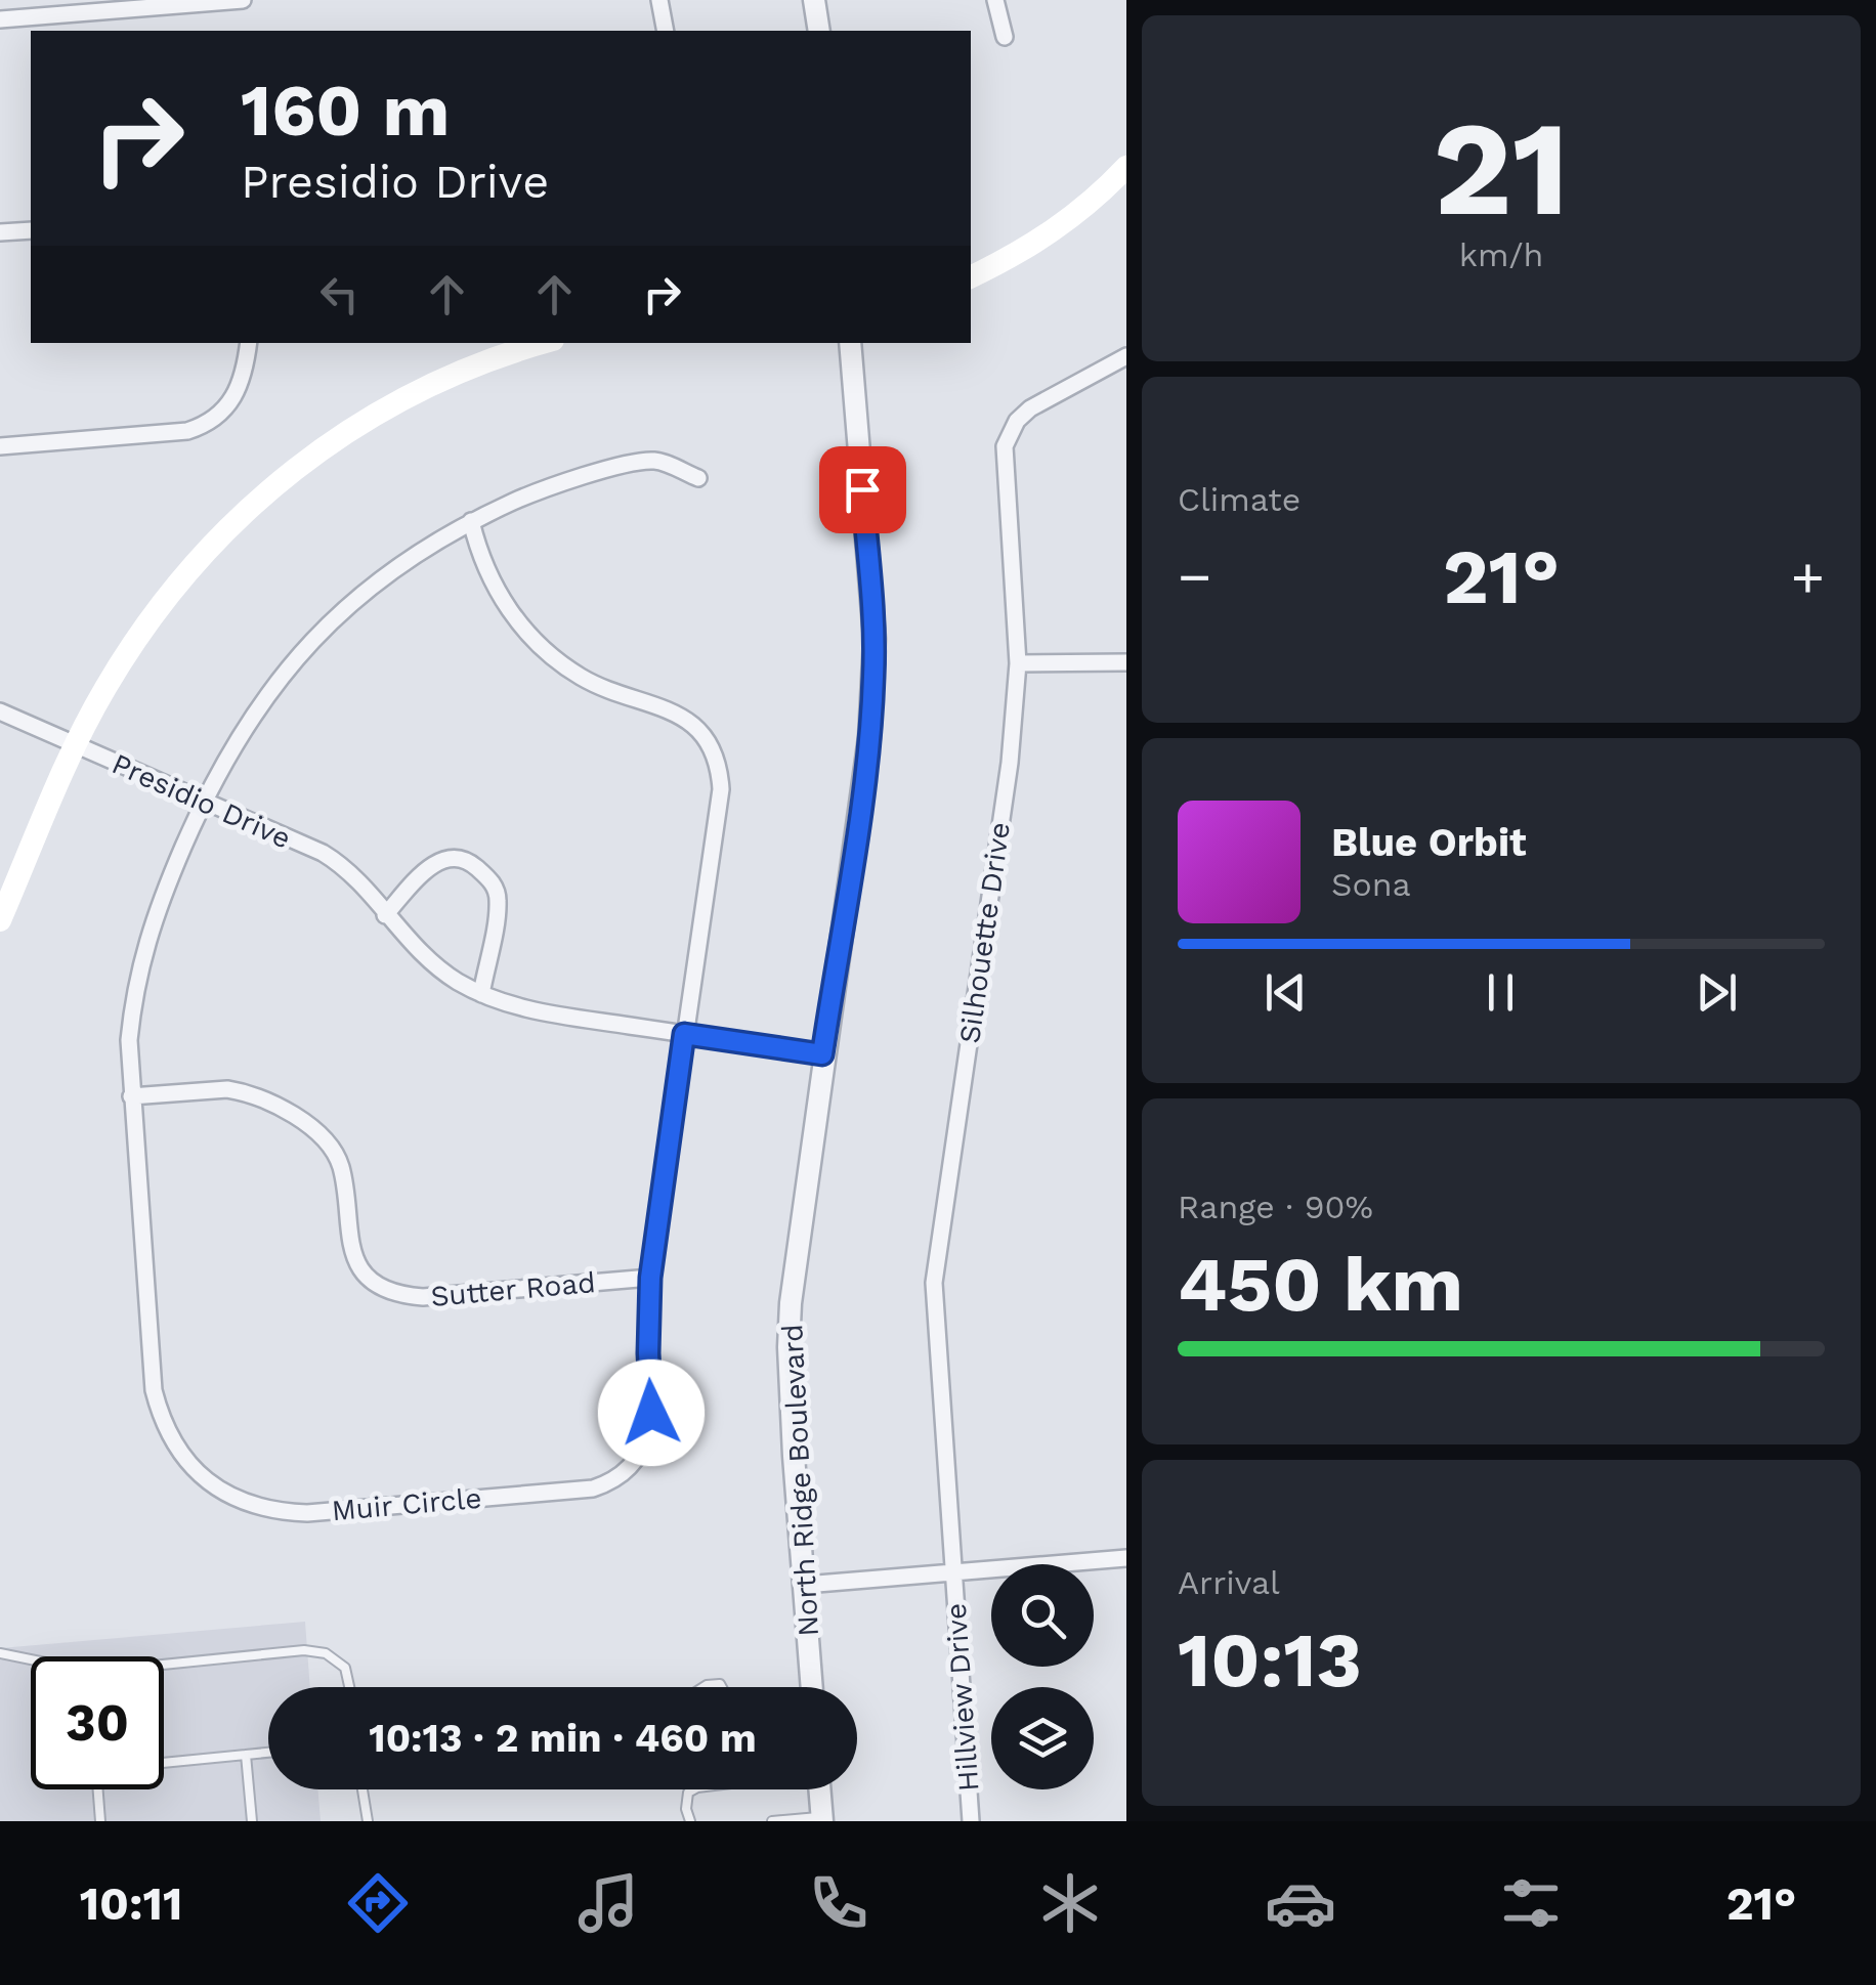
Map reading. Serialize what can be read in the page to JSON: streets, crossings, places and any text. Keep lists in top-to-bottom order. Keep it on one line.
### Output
{"streets":{"street":["Presidio Drive","Silhouette Drive","Sutter Road","North Ridge Boulevard","Muir Circle","Hillview Drive"]},"crossings":[["Presidio Drive","North Ridge Boulevard"],["Presidio Drive","Muir Circle"],["Silhouette Drive","Hillview Drive"],["Sutter Road","Muir Circle"]],"page":{"tile":[["21","km/h"],"Climate",["Range · 90%","450 km"],["Arrival","10:13"]],"turn":["160 m","Presidio Drive"],"heat":["−","21°","+"],"song":["Blue Orbit","Sona"],"limit":"30","trip":"10:13 · 2 min · 460 m","tabs":["10:11","21°"]}}
